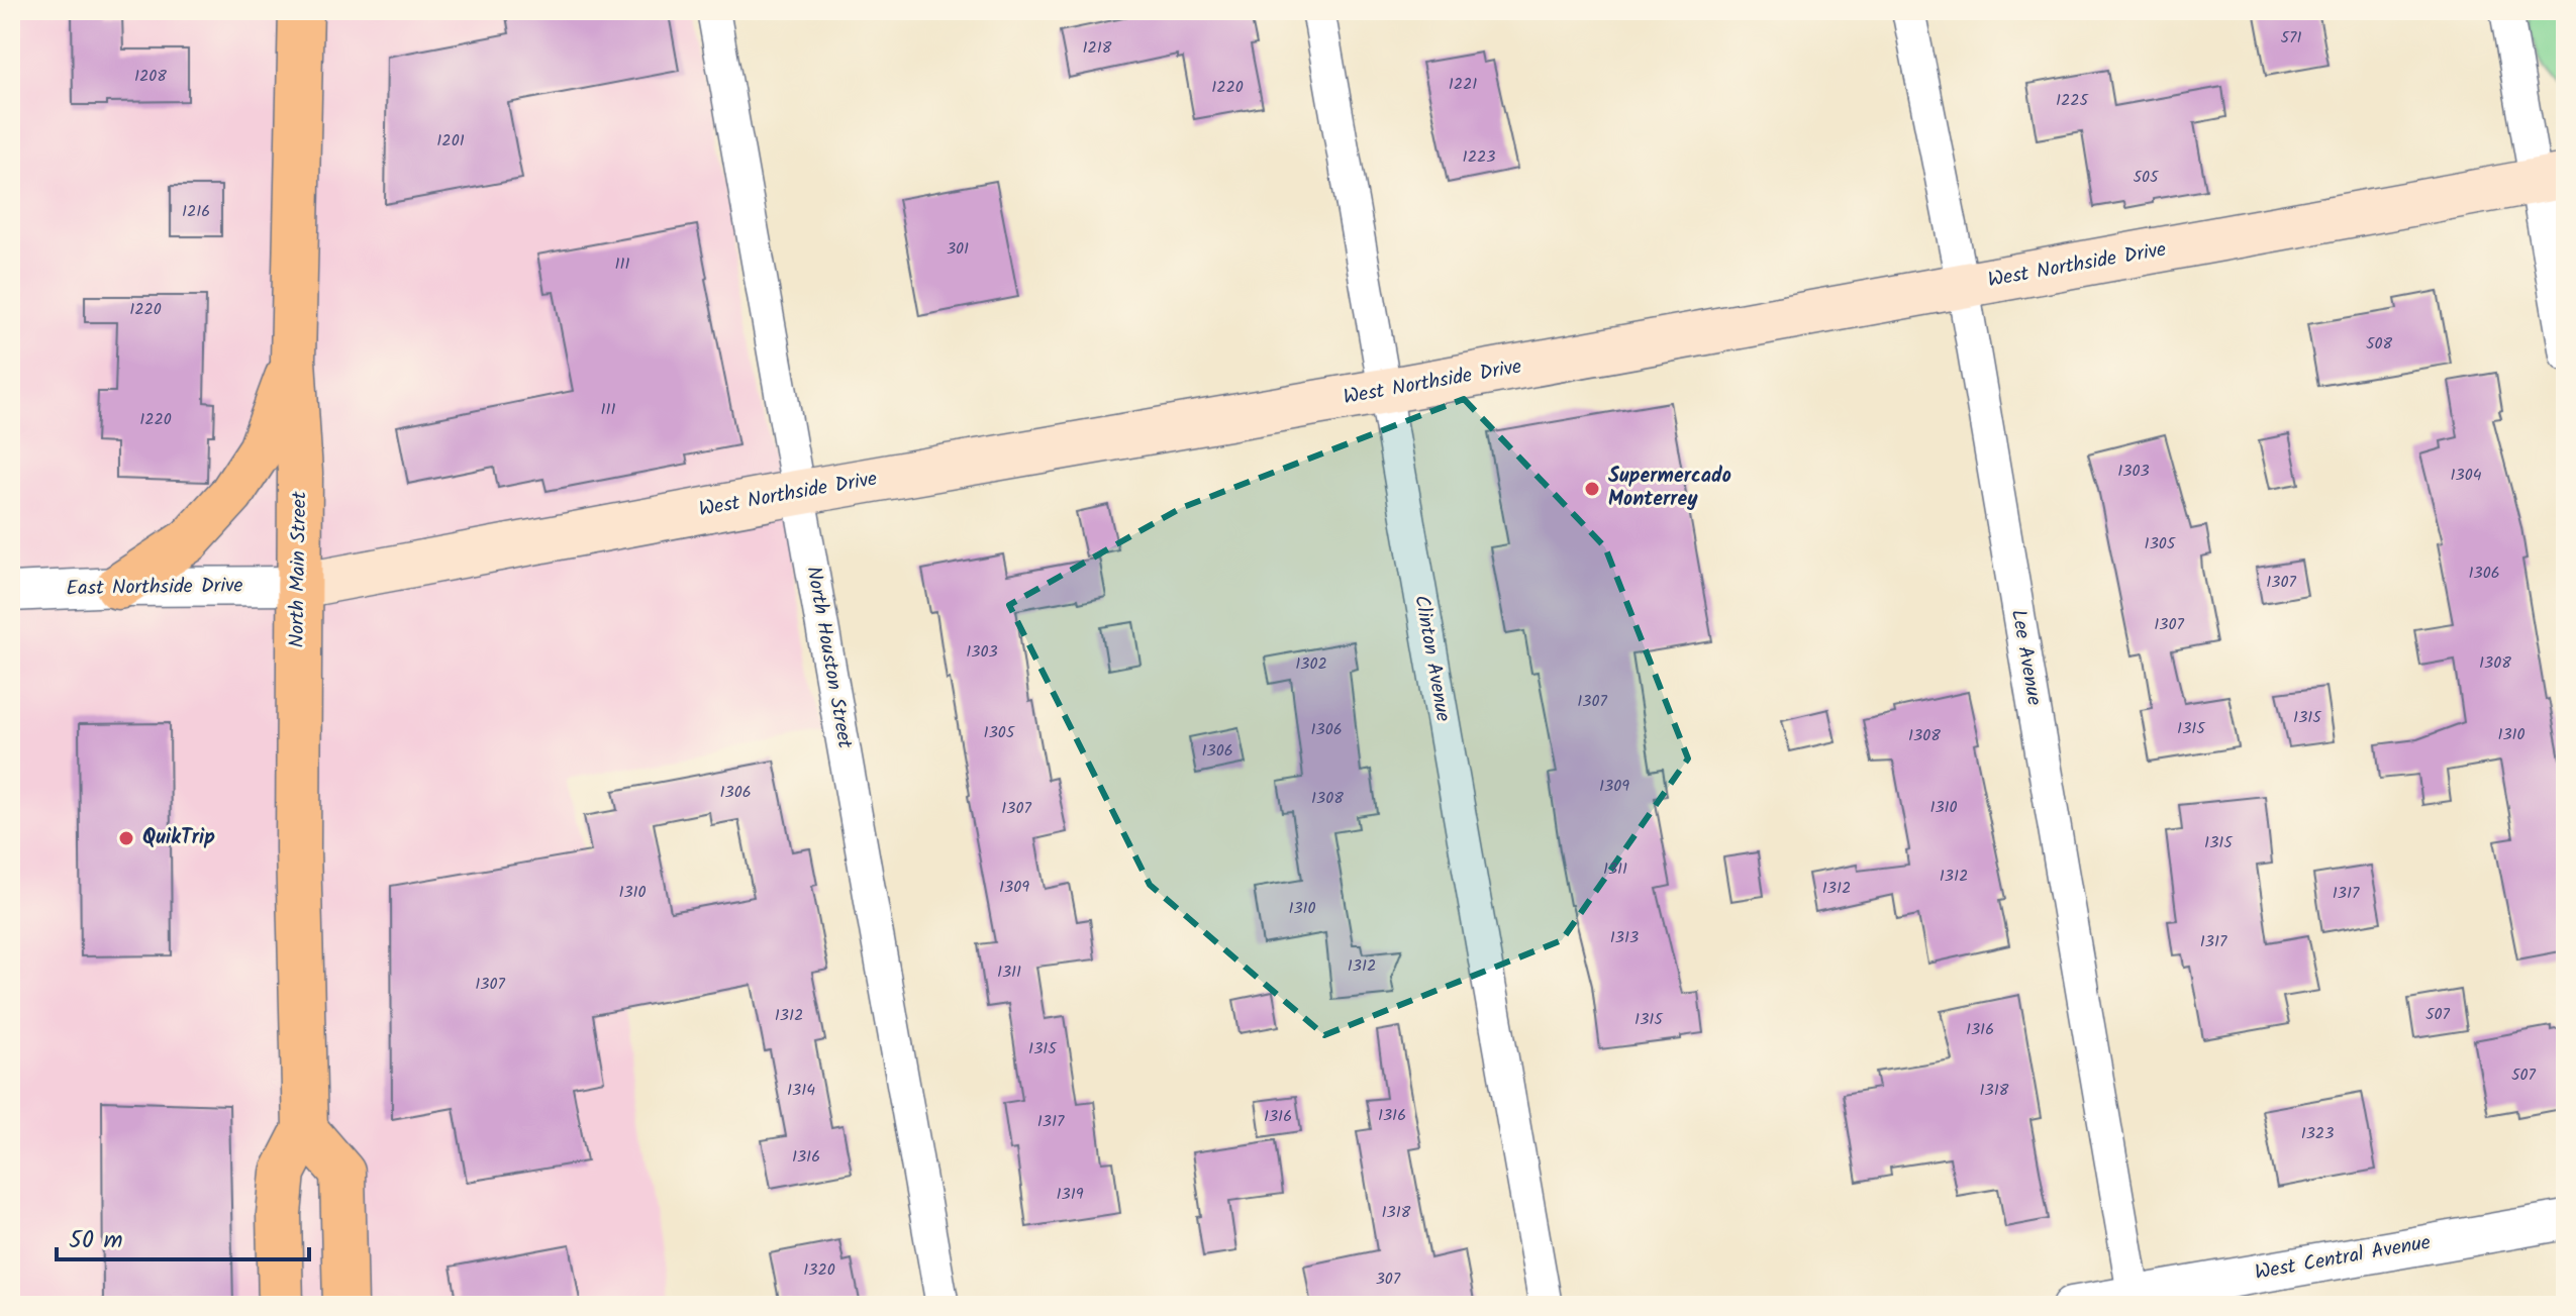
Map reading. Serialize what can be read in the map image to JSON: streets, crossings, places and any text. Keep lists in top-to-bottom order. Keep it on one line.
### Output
{"streets":{"main road":["West Northside Drive","North Main Street"],"street":["East Northside Drive","North Houston Street","Lee Avenue","Clinton Avenue","West Central Avenue"]},"crossings":[["West Northside Drive","North Main Street"],["West Northside Drive","East Northside Drive"],["West Northside Drive","North Houston Street"],["West Northside Drive","Lee Avenue"],["West Northside Drive","Clinton Avenue"],["North Main Street","East Northside Drive"],["Lee Avenue","West Central Avenue"]],"places":["Supermercado Monterrey","QuikTrip"],"house_numbers":["571","1218","1208","1221","1220","1225","1201","1223","505","1216","301","111","1220","508","111","1220","1303","1304","1305","1306","1307","1307","1303","1308","1302","1307","1315","1315","1306","1305","1310","1308","1306","1309","1306","1308","1310","1307","1315","1311","1312","1309","1312","1310","1317","1310","1313","1317","1312","1311","1307","507","1312","1315","1316","1315","507","1314","1318","1316","1316","1317","1323","1316","1319","1318","1320","307"],"scale_bar":"50 m"}
